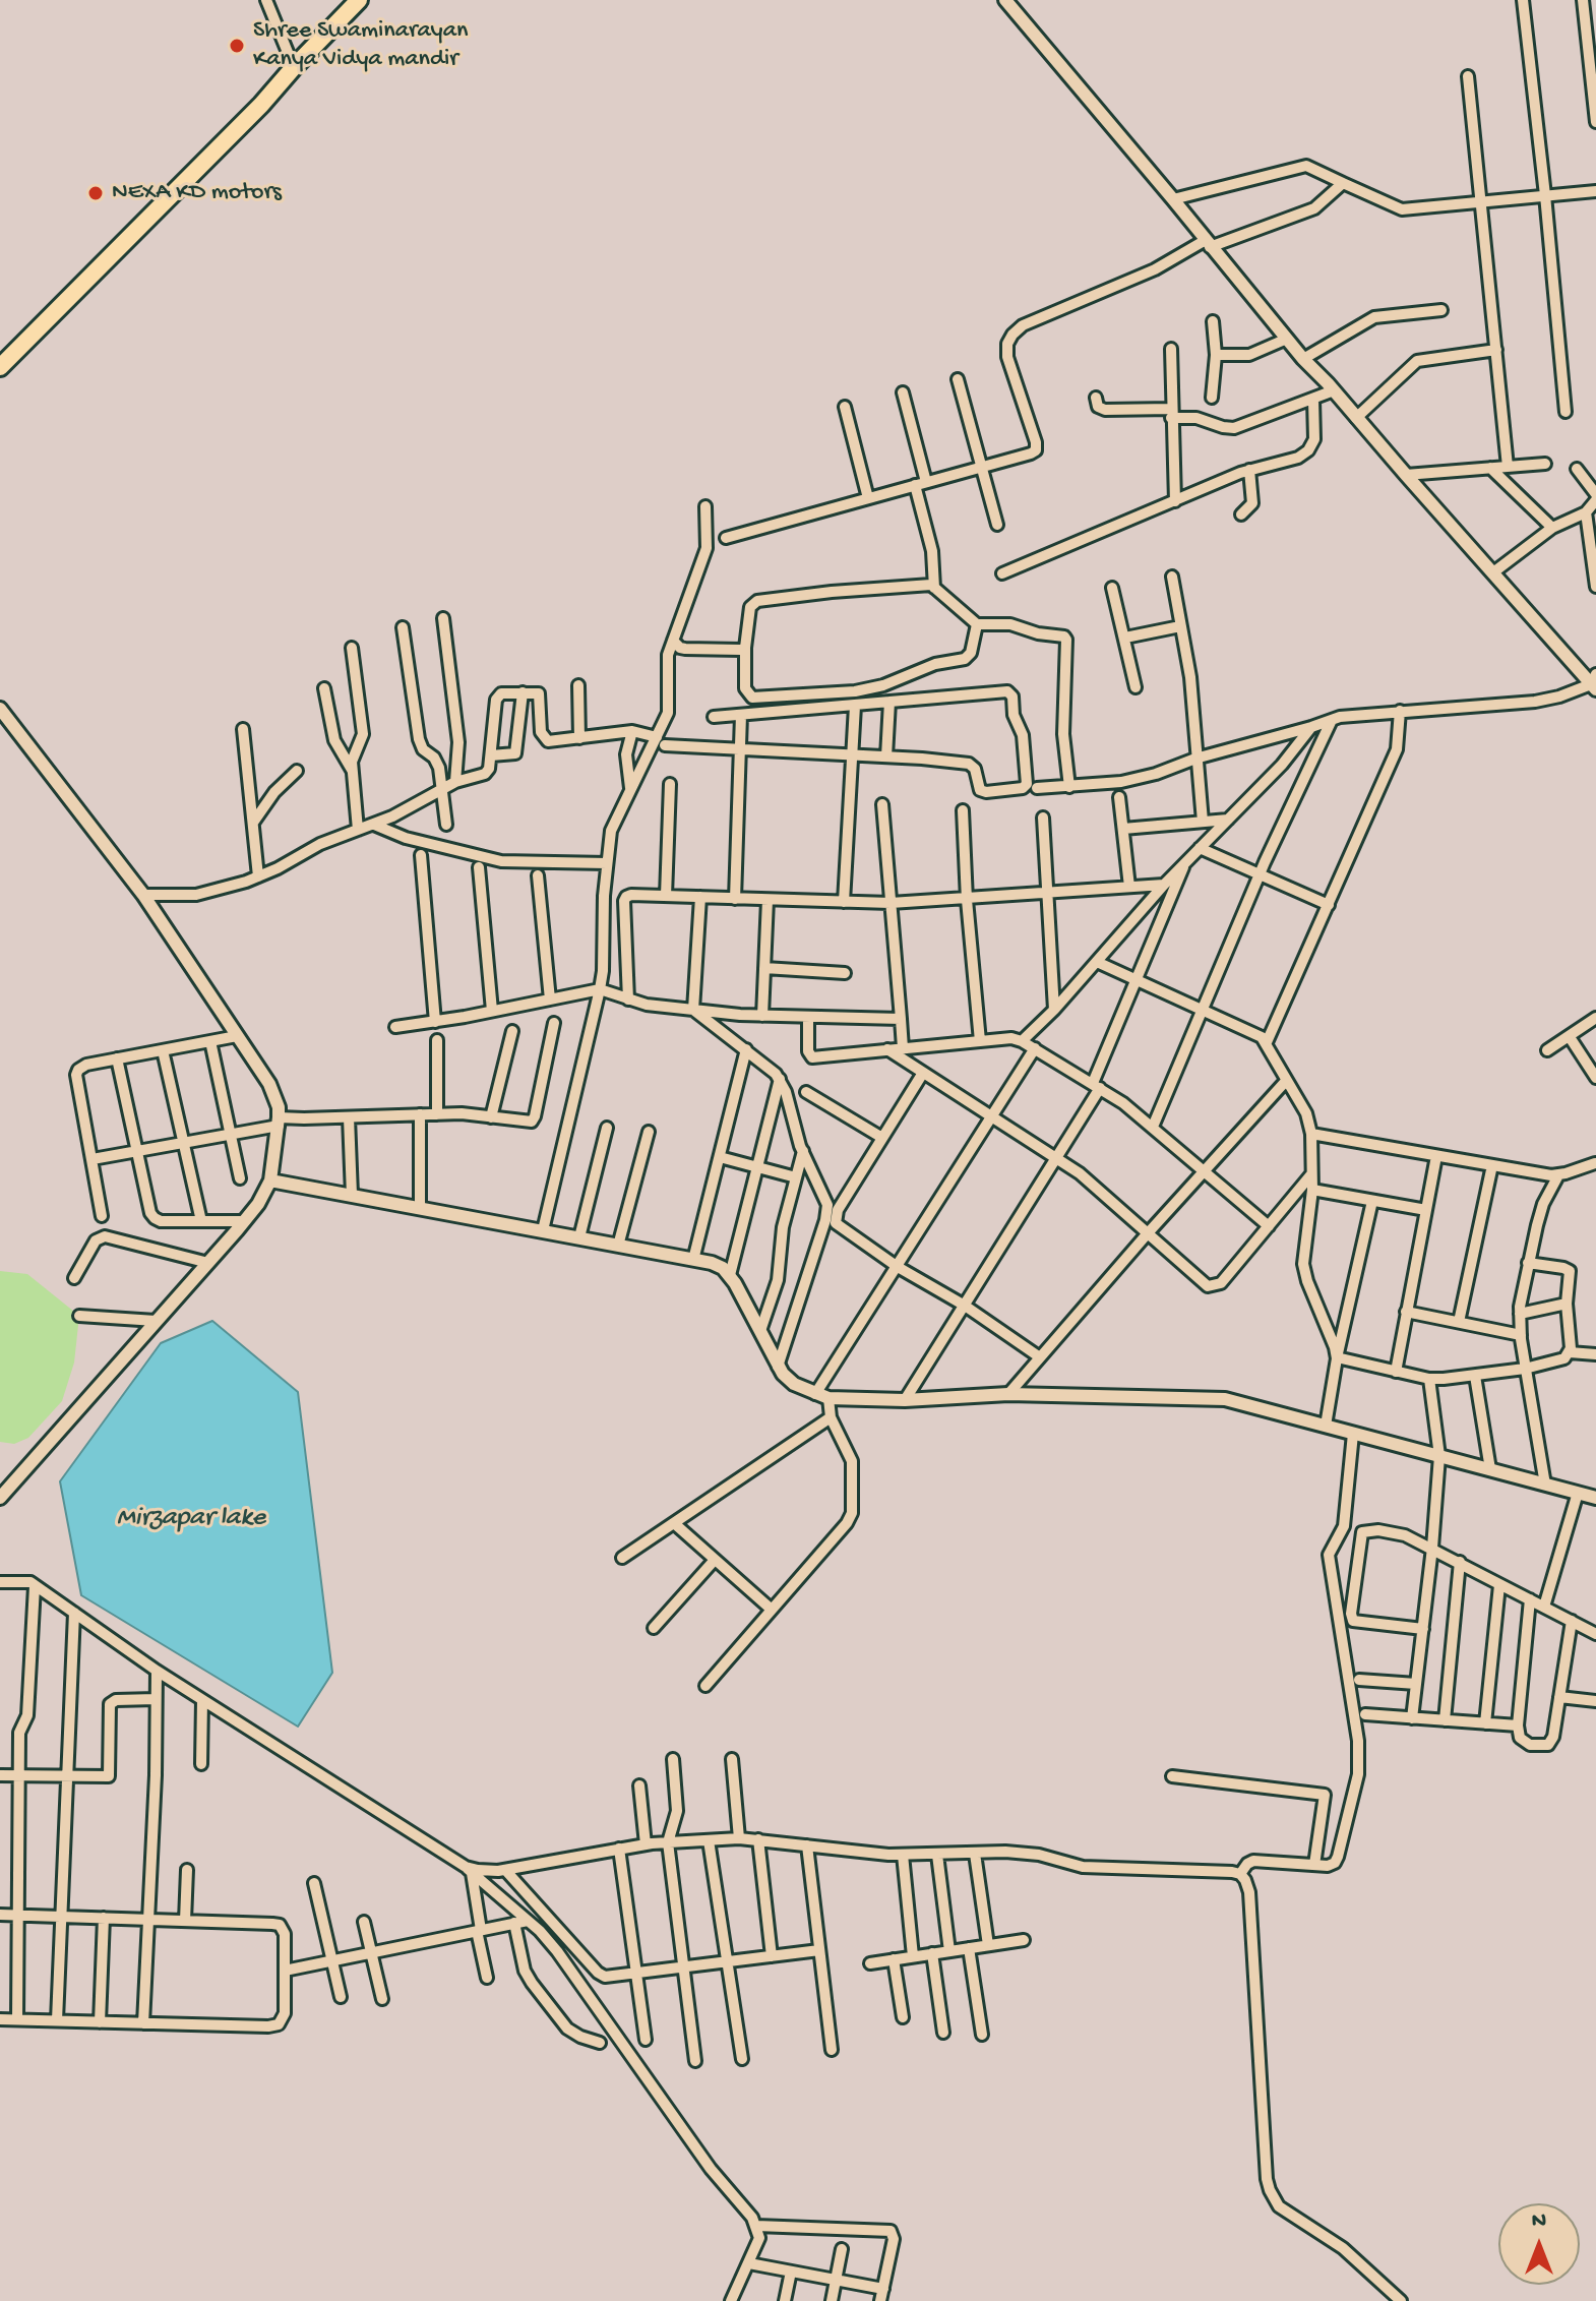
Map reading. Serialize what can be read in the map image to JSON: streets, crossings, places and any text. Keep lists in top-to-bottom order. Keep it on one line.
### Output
{"water":["Mirzapar lake"],"places":["Shree Swaminarayan Kanya Vidya mandir","NEXA KD motors"],"north":"top"}
